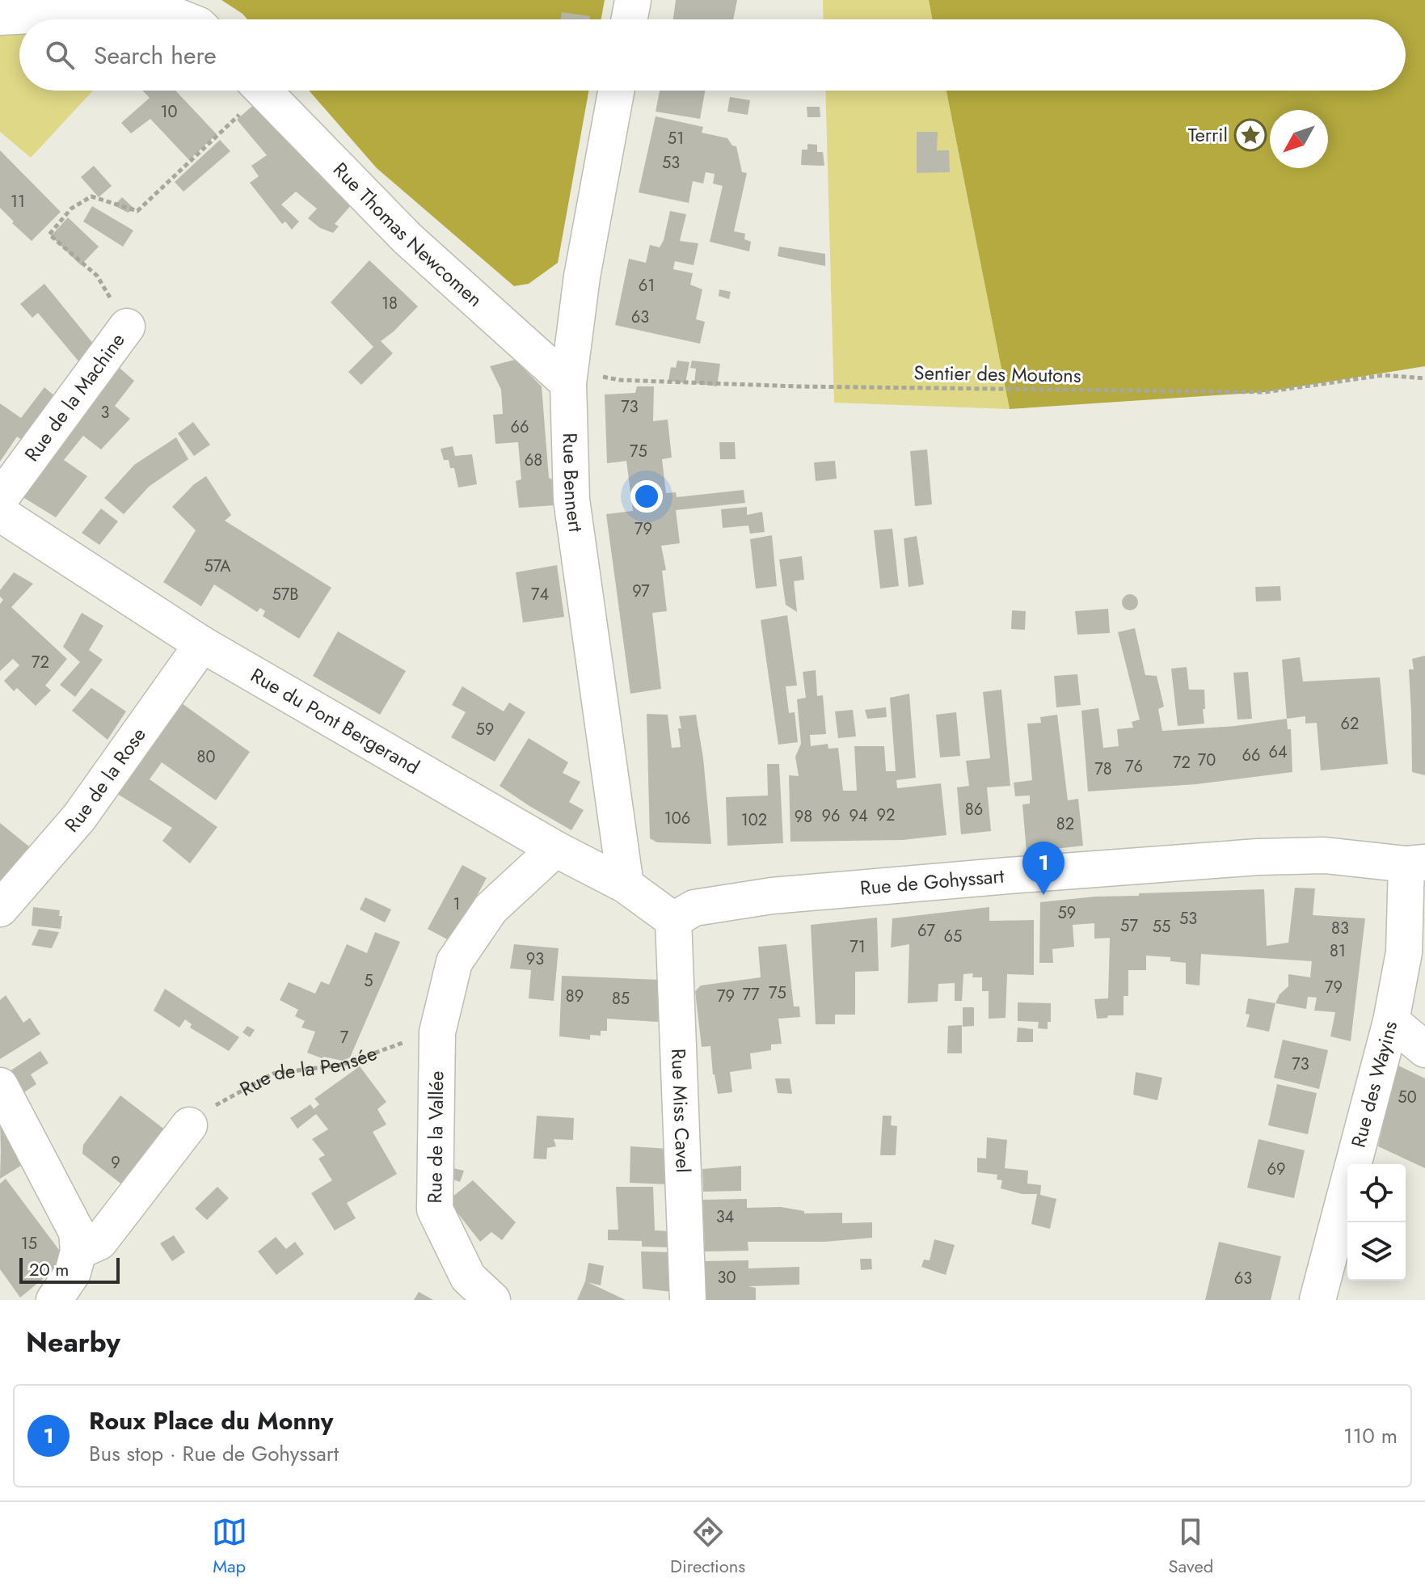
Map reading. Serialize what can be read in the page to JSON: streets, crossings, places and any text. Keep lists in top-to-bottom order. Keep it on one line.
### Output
{"streets":{"street":["Rue Thomas Newcomen","Rue de la Machine","Rue Bennert","Rue du Pont Bergerand","Rue de la Rose","Rue de Gohyssart","Rue des Wayins","Rue Miss Cavel","Rue de la Vallée"],"path":["Sentier des Moutons","Rue de la Pensée"]},"crossings":[["Rue Thomas Newcomen","Sentier des Moutons"],["Rue Thomas Newcomen","Rue Bennert"],["Sentier des Moutons","Rue Bennert"],["Rue Bennert","Rue du Pont Bergerand"],["Rue du Pont Bergerand","Rue de la Rose"],["Rue du Pont Bergerand","Rue de Gohyssart"],["Rue du Pont Bergerand","Rue Miss Cavel"],["Rue de Gohyssart","Rue des Wayins"],["Rue de Gohyssart","Rue Miss Cavel"],["Rue de la Pensée","Rue de la Vallée"]],"places":{"place":["Terril"]},"house_numbers":["10","51","53","11","61","18","63","73","3","66","75","68","79","57A","97","57B","74","72","62","59","64","66","80","70","72","76","78","86","92","96","94","98","106","102","82","1","59","53","57","55","83","67","65","71","81","93","5","79","75","77","89","79","85","7","73","50","9","69","34","15","30","63"],"scale_bar":"20 m","north":"bottom left","page":{"search":"Search here","pins":"1","scale":"20 m","heading":"Nearby","list":[{"mark":"1","name":"Roux Place du Monny","note":"Bus stop · Rue de Gohyssart","value":"110 m"}],"nav":["Map","Directions","Saved"]}}
